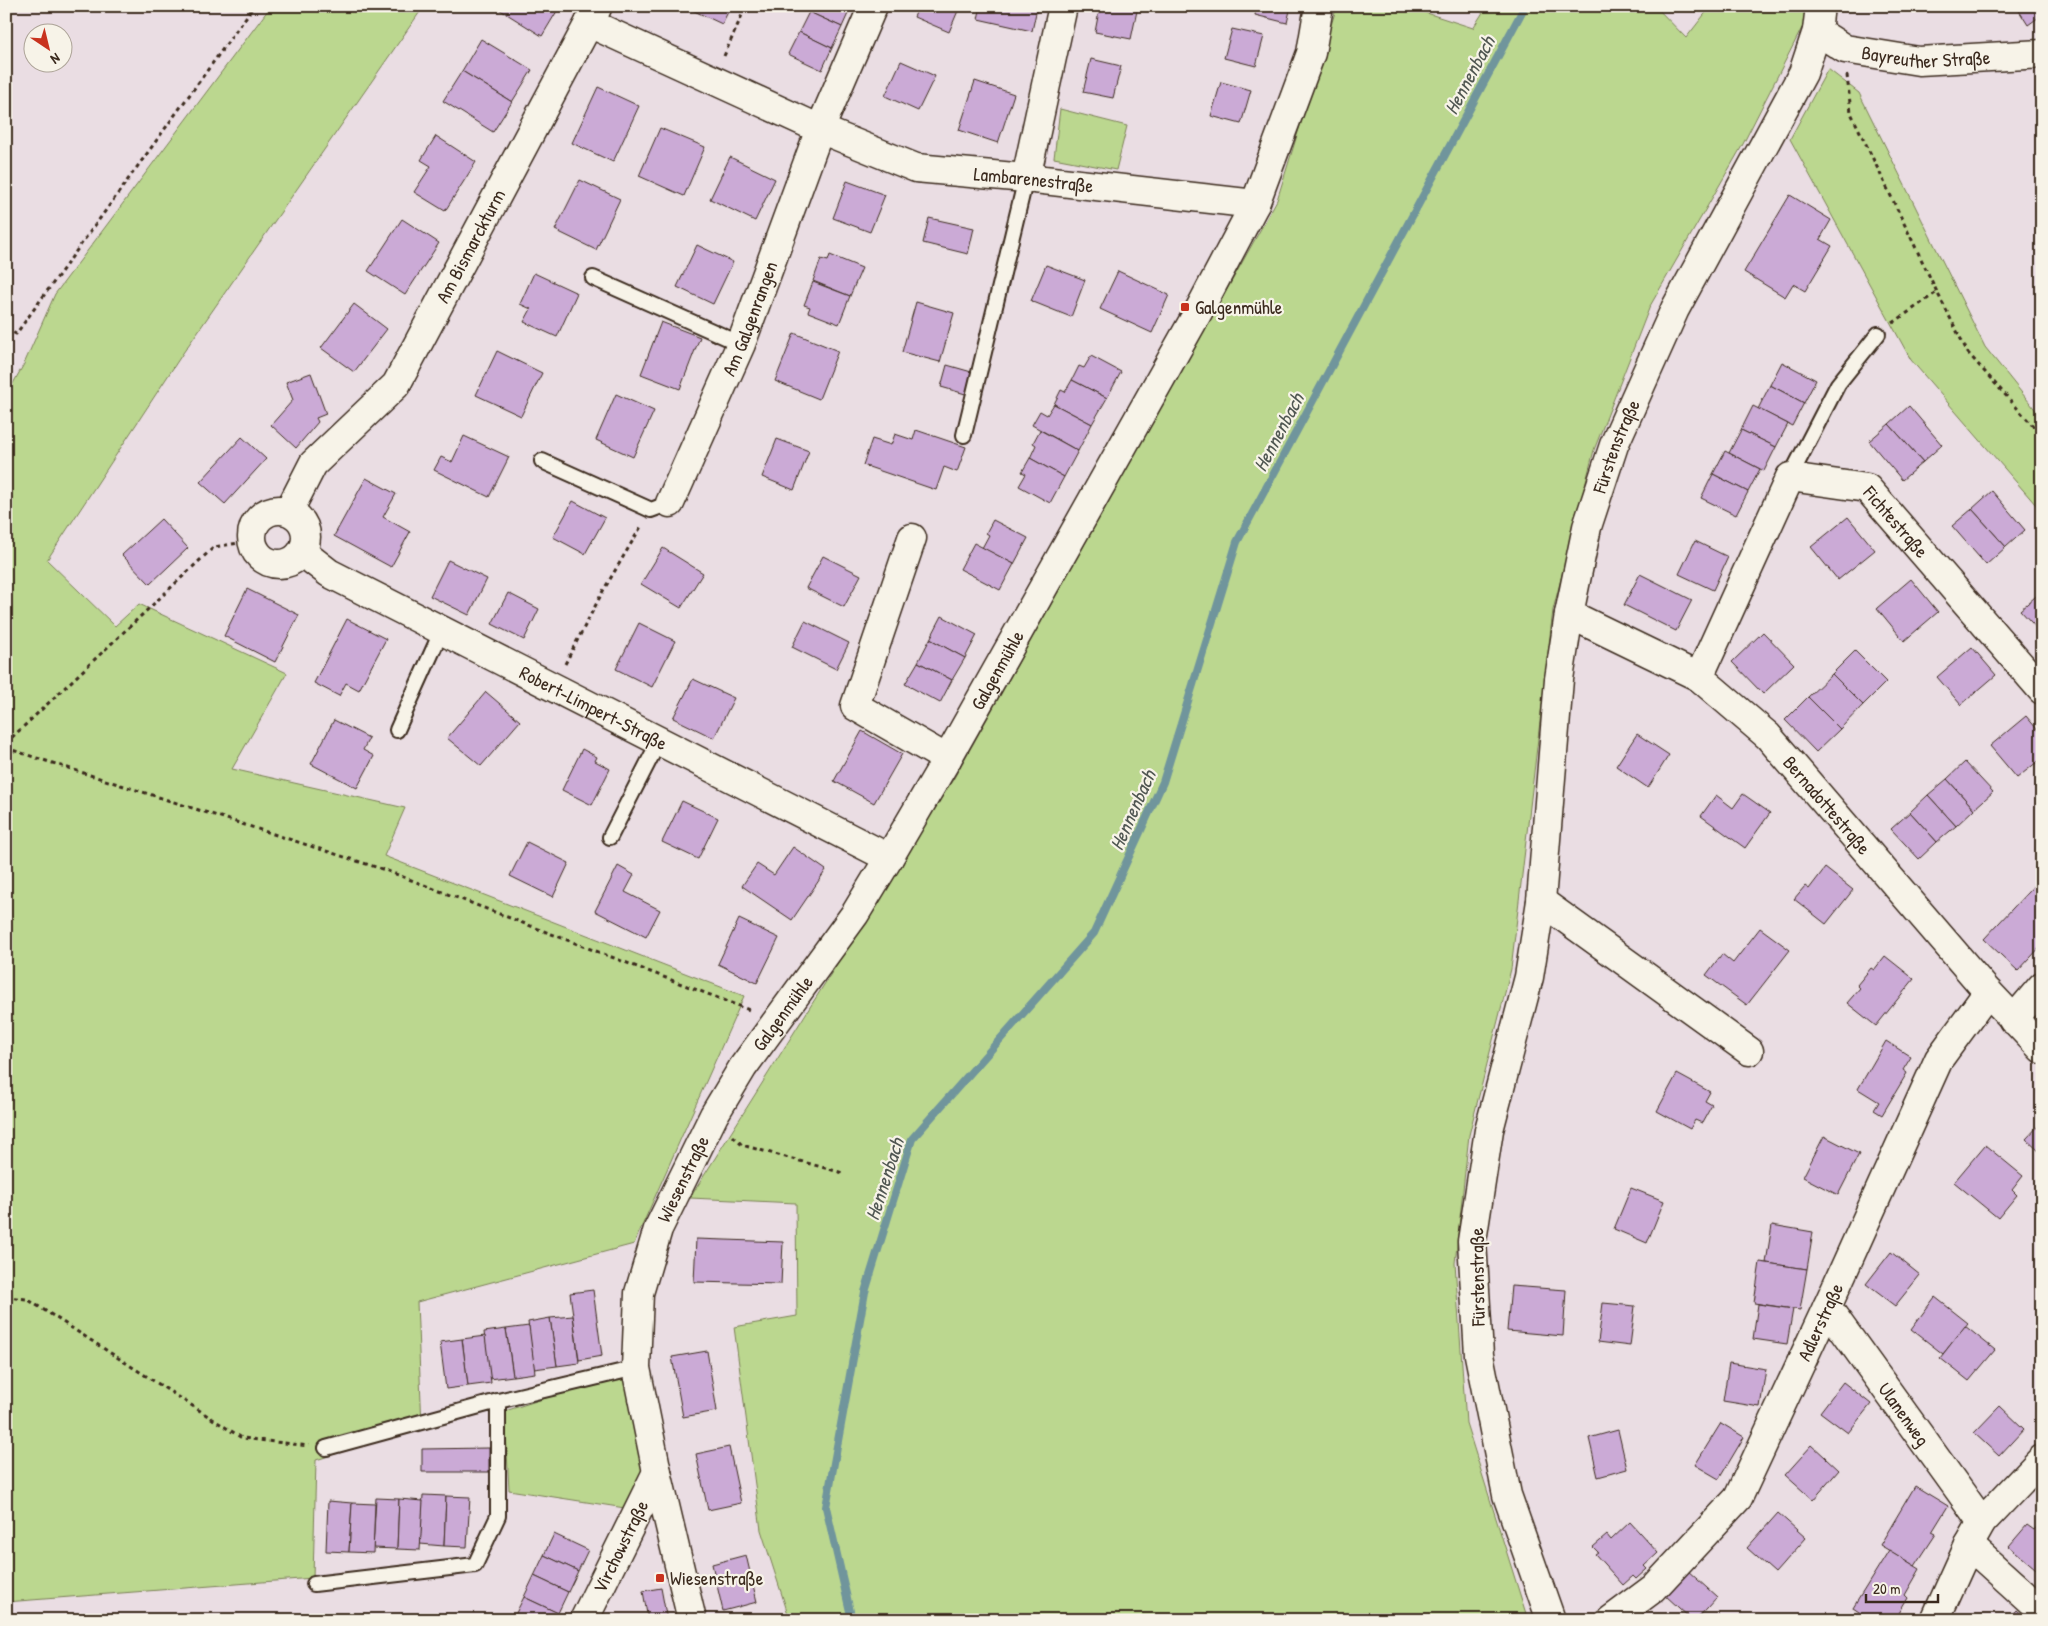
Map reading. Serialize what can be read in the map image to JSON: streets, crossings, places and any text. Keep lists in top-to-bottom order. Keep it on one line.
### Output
{"streets":{"street":["Bayreuther Straße","Lambarenestraße","Am Bismarckturm","Am Galgenrangen","Fürstenstraße","Fichtestraße","Galgenmühle","Robert-Limpert-Straße","Bernadottestraße","Wiesenstraße","Adlerstraße","Ulanenweg","Virchowstraße"]},"crossings":[["Bayreuther Straße","Fürstenstraße"],["Lambarenestraße","Am Bismarckturm"],["Lambarenestraße","Am Galgenrangen"],["Lambarenestraße","Galgenmühle"],["Am Bismarckturm","Robert-Limpert-Straße"],["Fürstenstraße","Bernadottestraße"],["Galgenmühle","Robert-Limpert-Straße"],["Galgenmühle","Wiesenstraße"],["Bernadottestraße","Adlerstraße"],["Wiesenstraße","Virchowstraße"],["Adlerstraße","Ulanenweg"]],"water":["Hennenbach"],"places":{"transit":["Galgenmühle","Wiesenstraße"]},"scale_bar":"20 m","north":"bottom right"}
